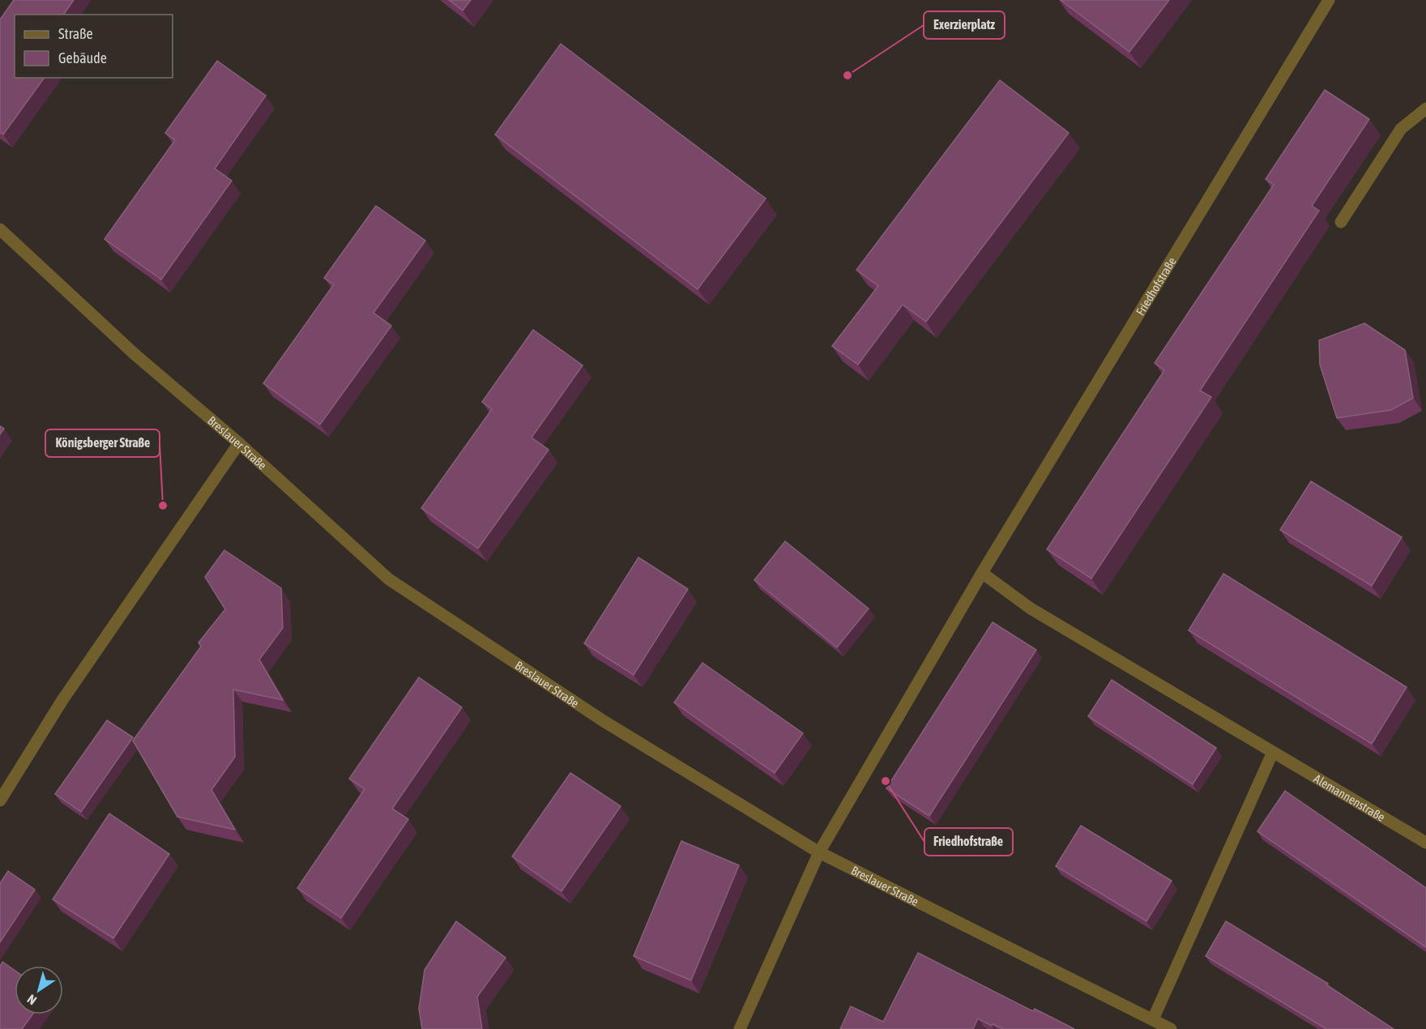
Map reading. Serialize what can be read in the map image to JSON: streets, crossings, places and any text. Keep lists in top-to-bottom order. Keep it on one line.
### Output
{"streets":{"street":["Friedhofstraße","Breslauer Straße","Alemannenstraße"]},"crossings":[["Friedhofstraße","Breslauer Straße"]],"places":["Exerzierplatz","Königsberger Straße","Friedhofstraße"],"legend":["Straße","Gebäude"],"north":"bottom left"}
